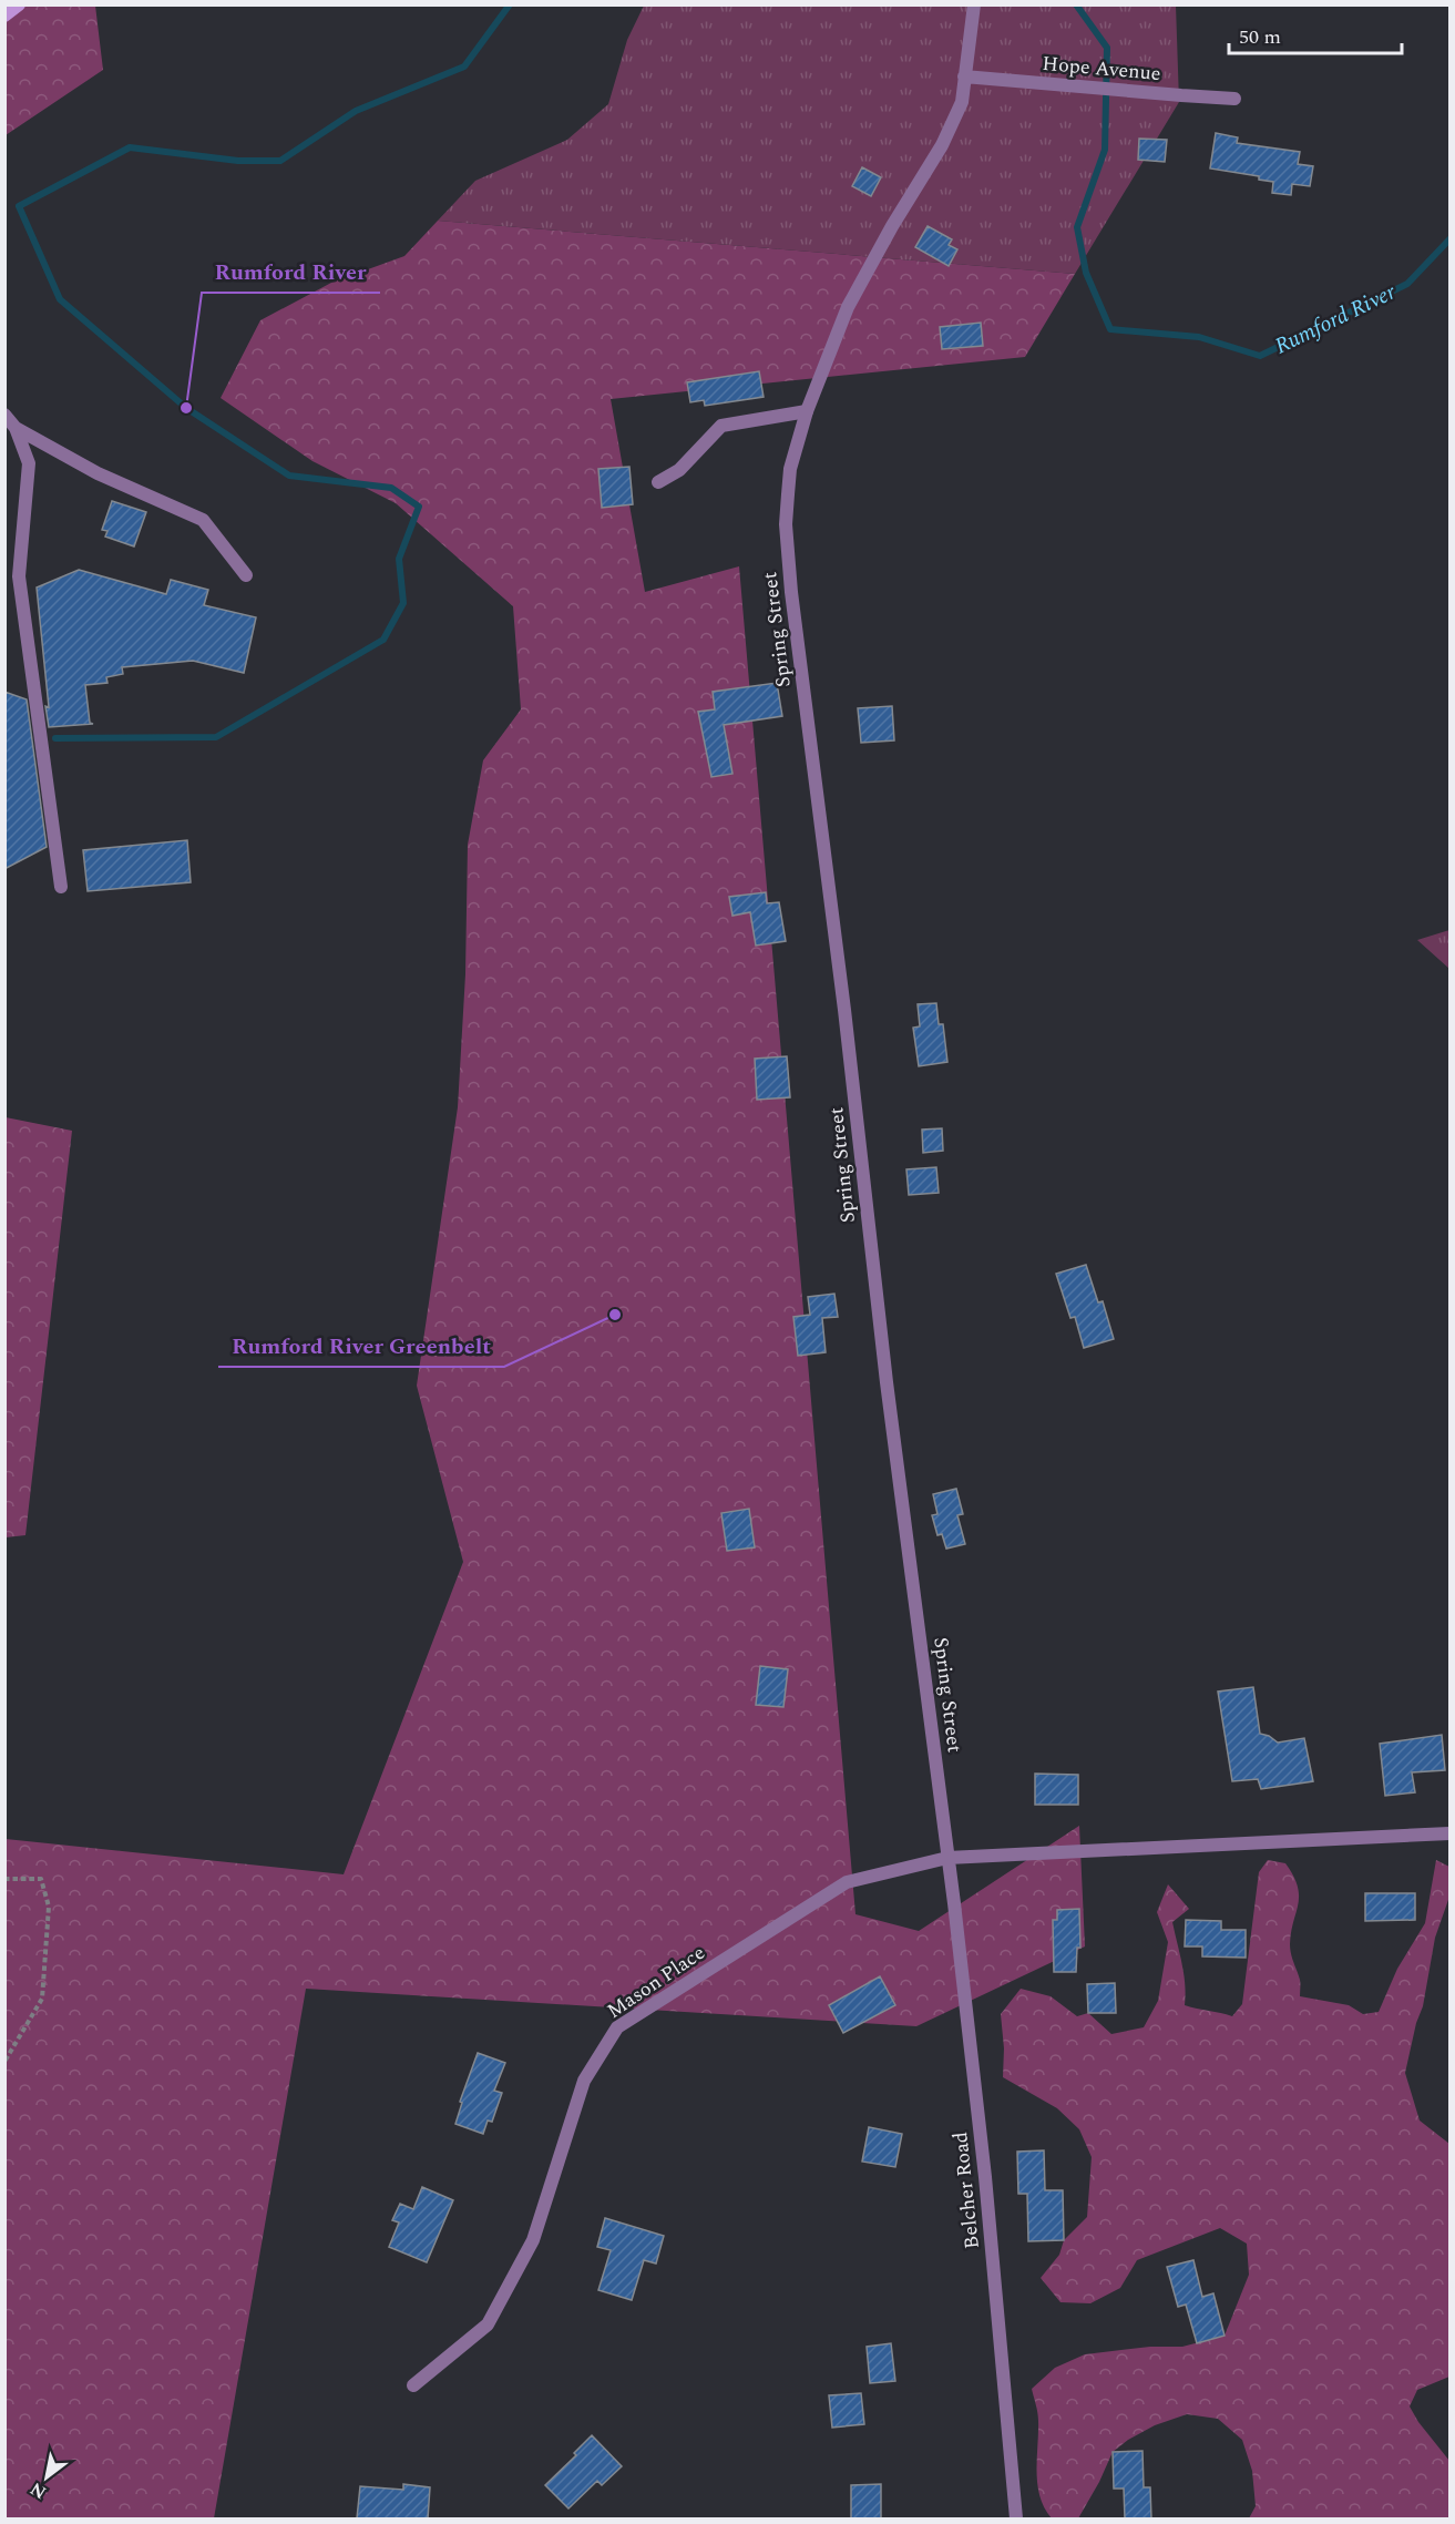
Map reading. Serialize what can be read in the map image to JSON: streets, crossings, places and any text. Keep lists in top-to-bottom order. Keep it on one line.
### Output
{"streets":{"street":["Hope Avenue","Spring Street","Mason Place","Belcher Road"]},"crossings":[["Hope Avenue","Spring Street"],["Spring Street","Mason Place"],["Spring Street","Belcher Road"],["Mason Place","Belcher Road"]],"water":["Rumford River"],"places":["Rumford River","Rumford River Greenbelt"],"scale_bar":"50 m","north":"bottom left"}
